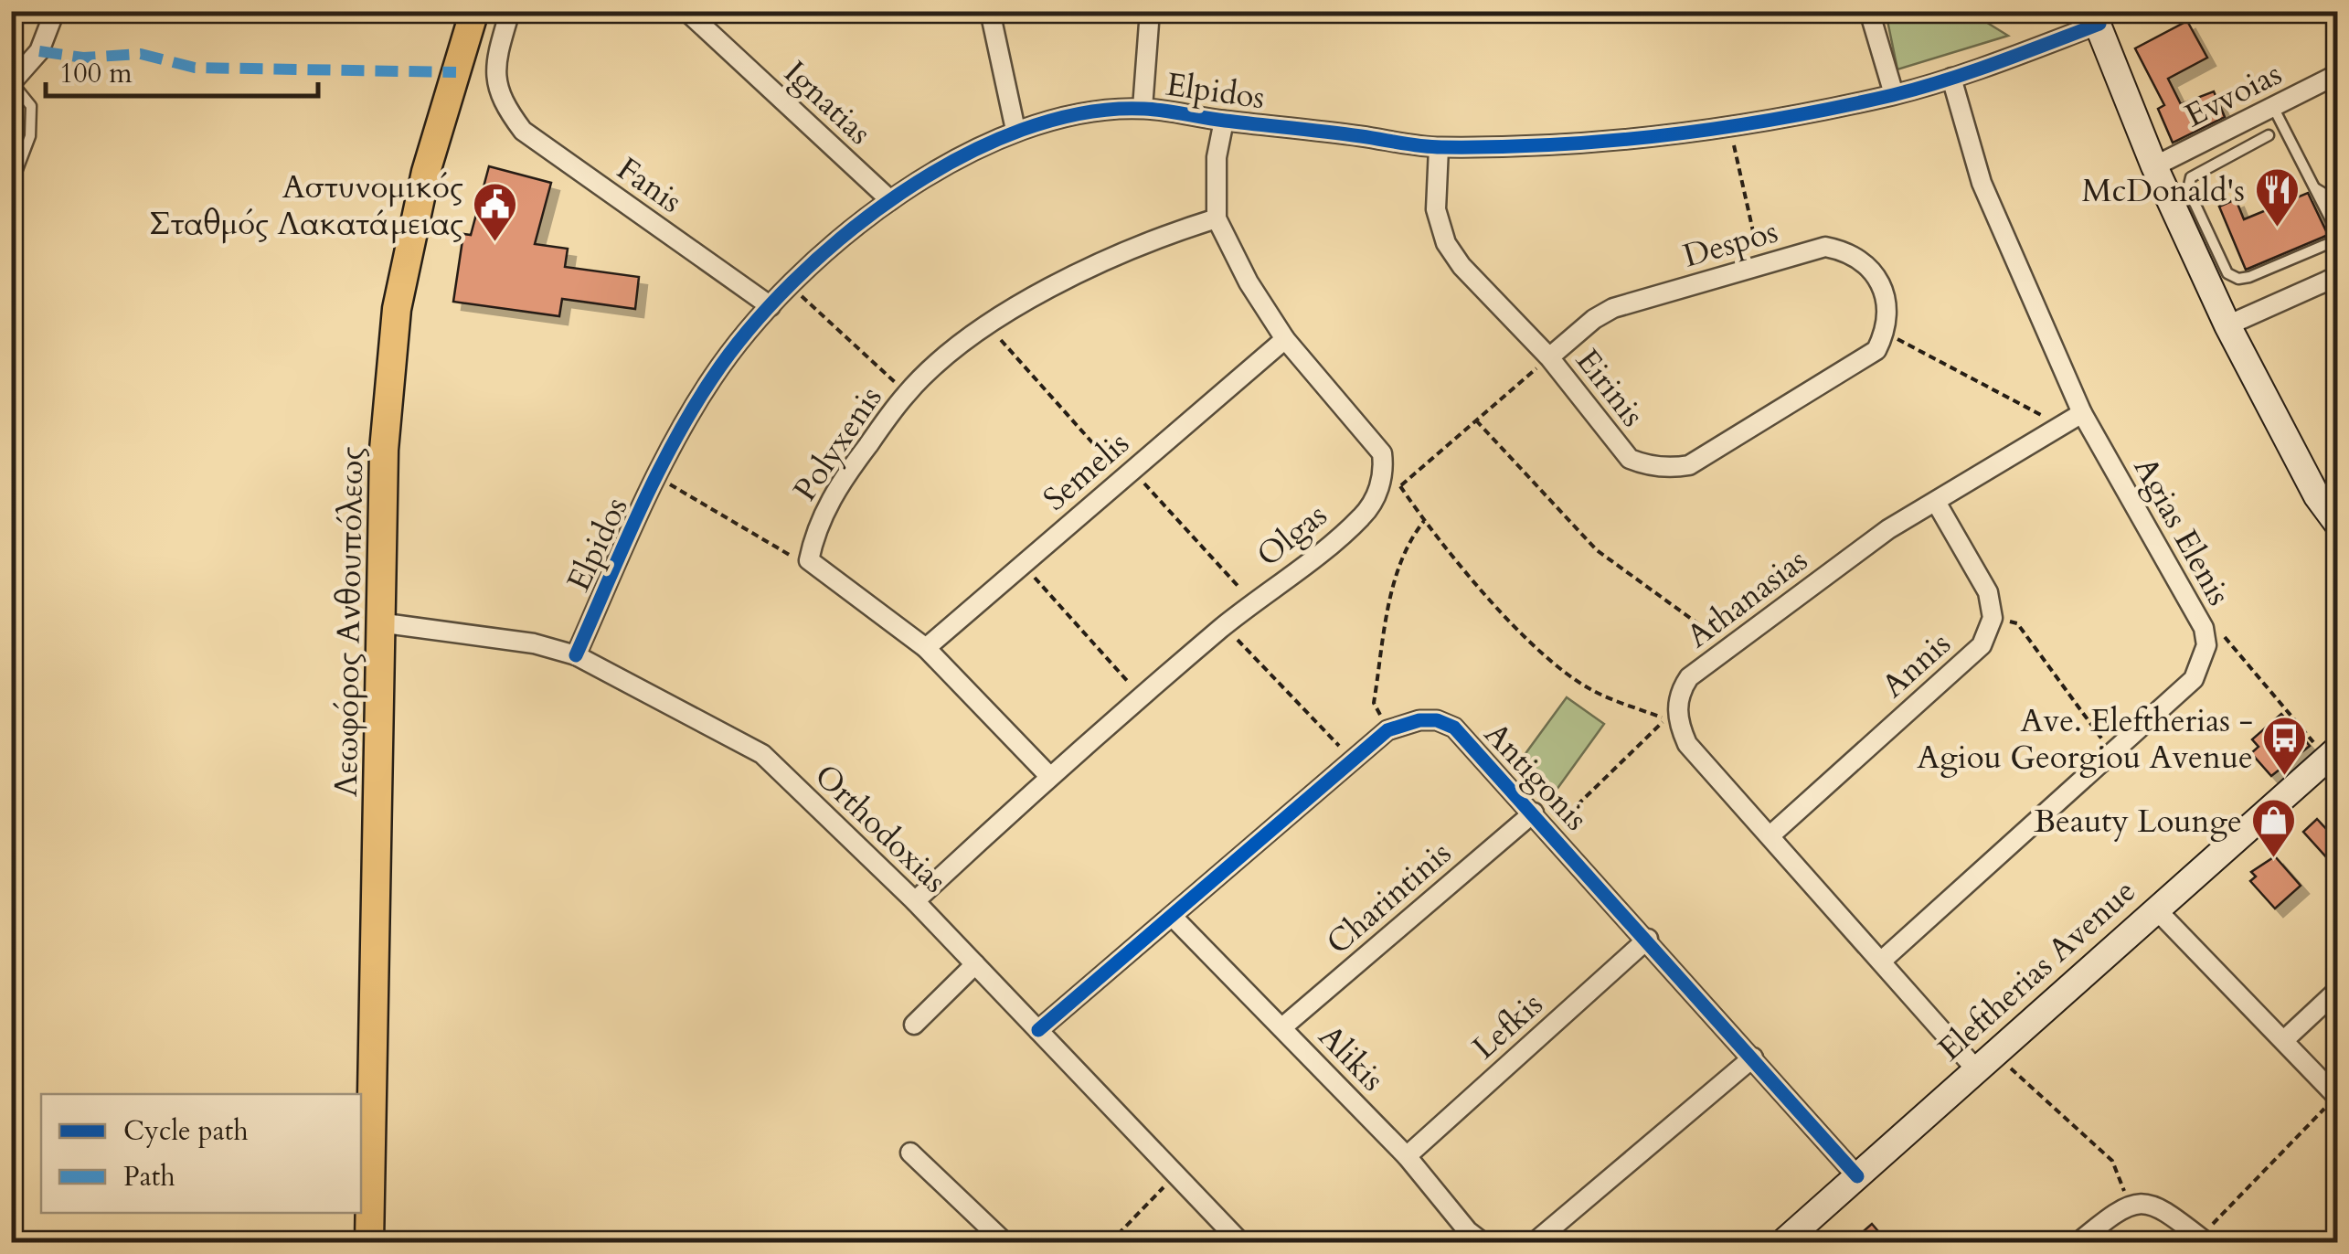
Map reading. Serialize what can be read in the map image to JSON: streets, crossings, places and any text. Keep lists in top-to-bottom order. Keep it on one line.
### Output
{"streets":{"main road":["Λεωφόρος Ανθουπόλεως","Eleftherias Avenue"],"street":["Elpidos","Evvoias","Ignatias","Fanis","Despos","Eirinis","Polyxenis","Semelis","Agias Elenis","Olgas","Athanasias","Annis","Antigonis","Orthodoxias","Charintinis","Lefkis","Alikis"]},"crossings":[["Elpidos","Ignatias"],["Elpidos","Fanis"],["Elpidos","Eirinis"],["Elpidos","Agias Elenis"],["Elpidos","Orthodoxias"],["Despos","Eirinis"],["Agias Elenis","Athanasias"],["Olgas","Orthodoxias"],["Athanasias","Annis"],["Athanasias","Eleftherias Avenue"],["Λεωφόρος Ανθουπόλεως","Orthodoxias"],["Antigonis","Orthodoxias"],["Antigonis","Charintinis"],["Antigonis","Eleftherias Avenue"],["Antigonis","Lefkis"],["Antigonis","Alikis"],["Charintinis","Alikis"],["Lefkis","Alikis"]],"places":{"restaurant":["McDonald's"],"public building":["Αστυνομικός Σταθμός Λακατάμειας"],"bus stop":["Ave. Eleftherias - Agiou Georgiou Avenue"],"shop":["Beauty Lounge"]},"legend":["Cycle path","Path"],"scale_bar":"100 m"}
